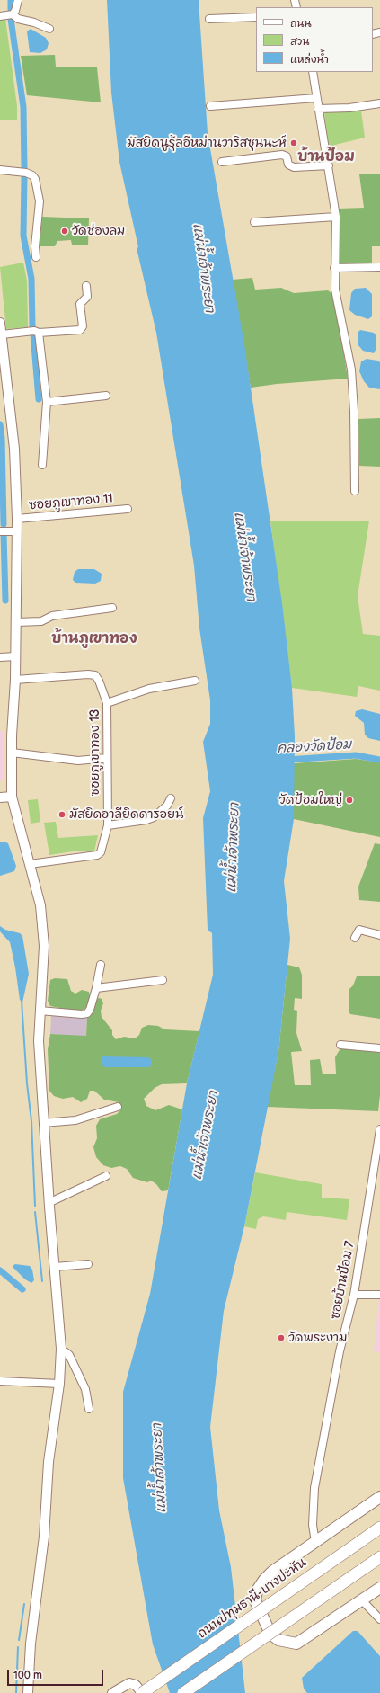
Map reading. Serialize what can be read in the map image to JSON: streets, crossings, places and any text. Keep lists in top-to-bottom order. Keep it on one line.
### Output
{"streets":{"main road":["ถนนปทุมธานี-บางปะหัน"],"street":["ซอยภูเขาทอง 11","ซอยภูเขาทอง 13","ซอยบ้านป้อม 7"]},"districts":["บ้านป้อม","บ้านภูเขาทอง"],"water":["แม่น้ำเจ้าพระยา","คลองวัดป้อม"],"places":["มัสยิดนูรุ้ลอีหม่านวาริสซุนนะห์","วัดช่องลม","วัดป้อมใหญ่","มัสยิดอาลียิดดารอยน์","วัดพระงาม"],"legend":["ถนน","สวน","แหล่งน้ำ"],"scale_bar":"100 m"}
